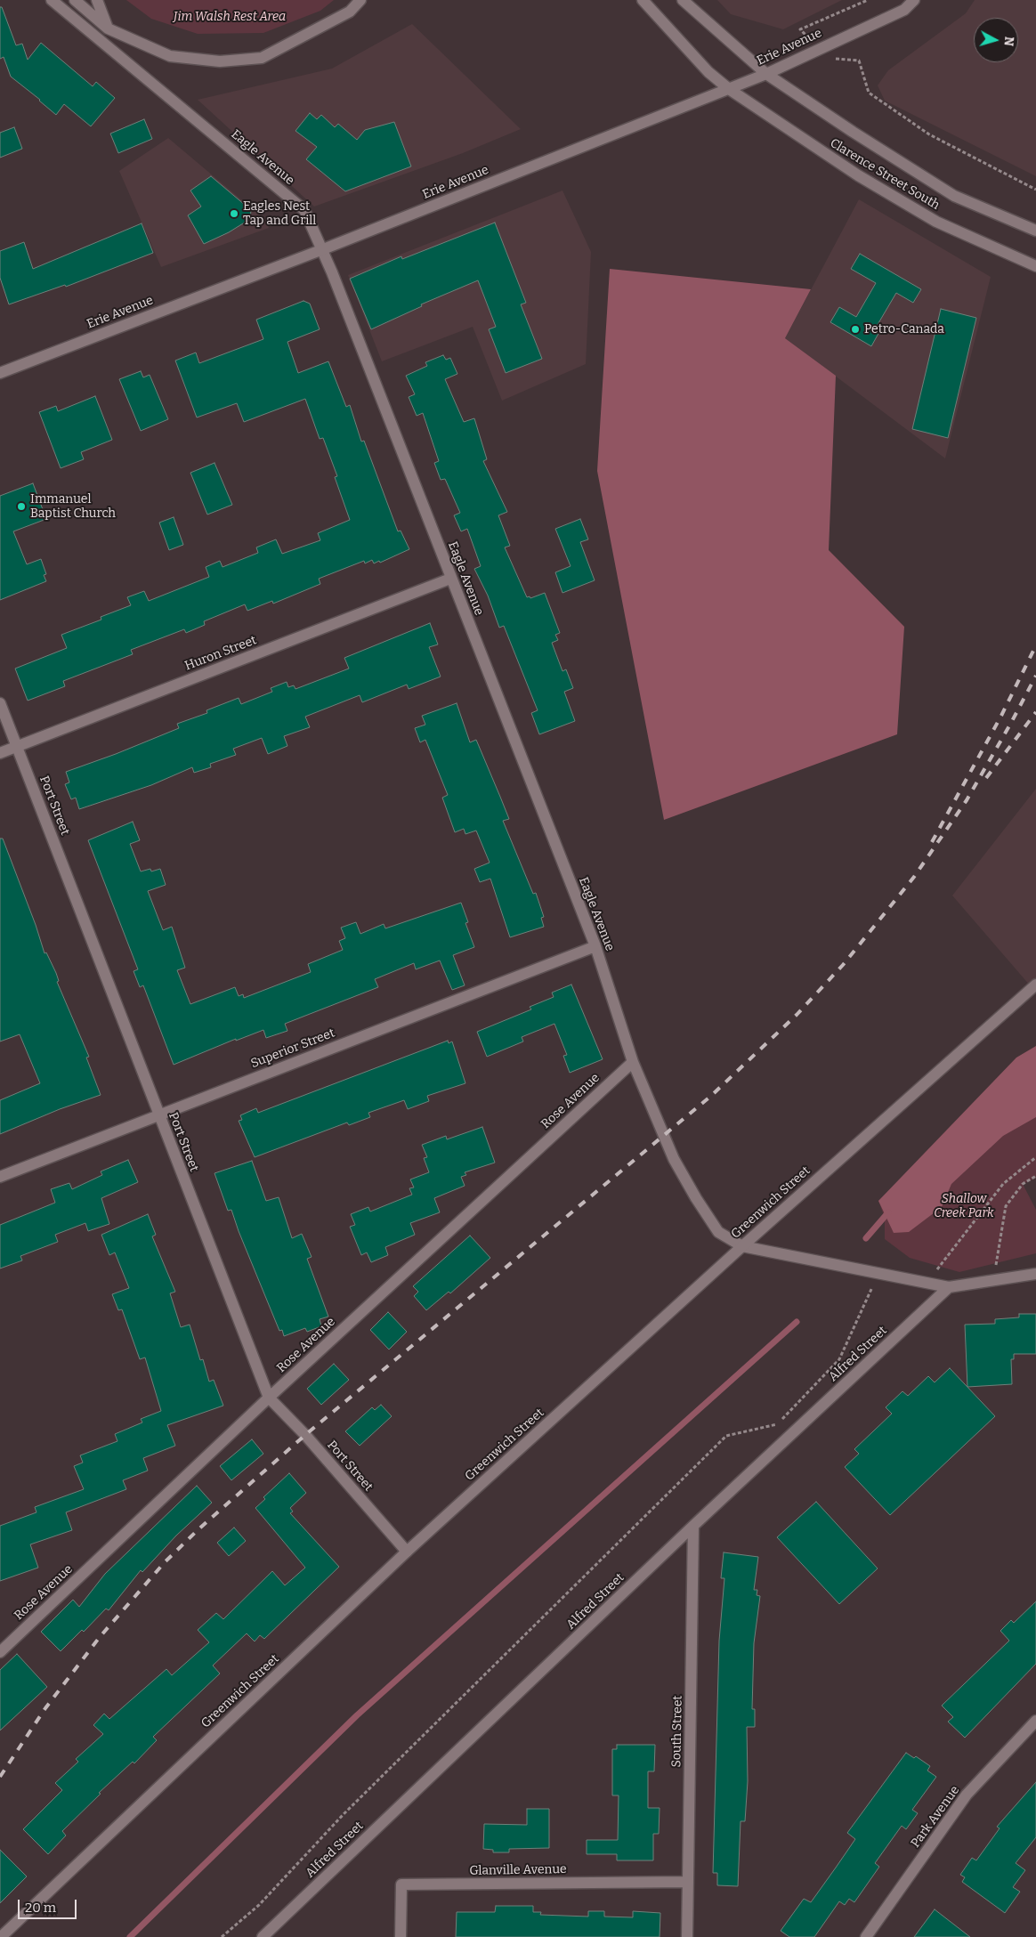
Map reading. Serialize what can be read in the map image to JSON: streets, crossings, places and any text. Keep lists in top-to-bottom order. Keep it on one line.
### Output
{"streets":{"street":["Erie Avenue","Eagle Avenue","Clarence Street South","Huron Street","Port Street","Superior Street","Rose Avenue","Greenwich Street","Alfred Street","South Street","Park Avenue","Glanville Avenue"]},"crossings":[["Erie Avenue","Eagle Avenue"],["Erie Avenue","Clarence Street South"],["Eagle Avenue","Huron Street"],["Eagle Avenue","Superior Street"],["Eagle Avenue","Rose Avenue"],["Eagle Avenue","Greenwich Street"],["Huron Street","Port Street"],["Port Street","Superior Street"],["Port Street","Rose Avenue"],["Port Street","Greenwich Street"],["Alfred Street","South Street"],["South Street","Glanville Avenue"]],"parks":["Jim Walsh Rest Area","Shallow Creek Park"],"places":["Eagles Nest Tap and Grill","Petro-Canada","Immanuel Baptist Church"],"scale_bar":"20 m","north":"right"}
